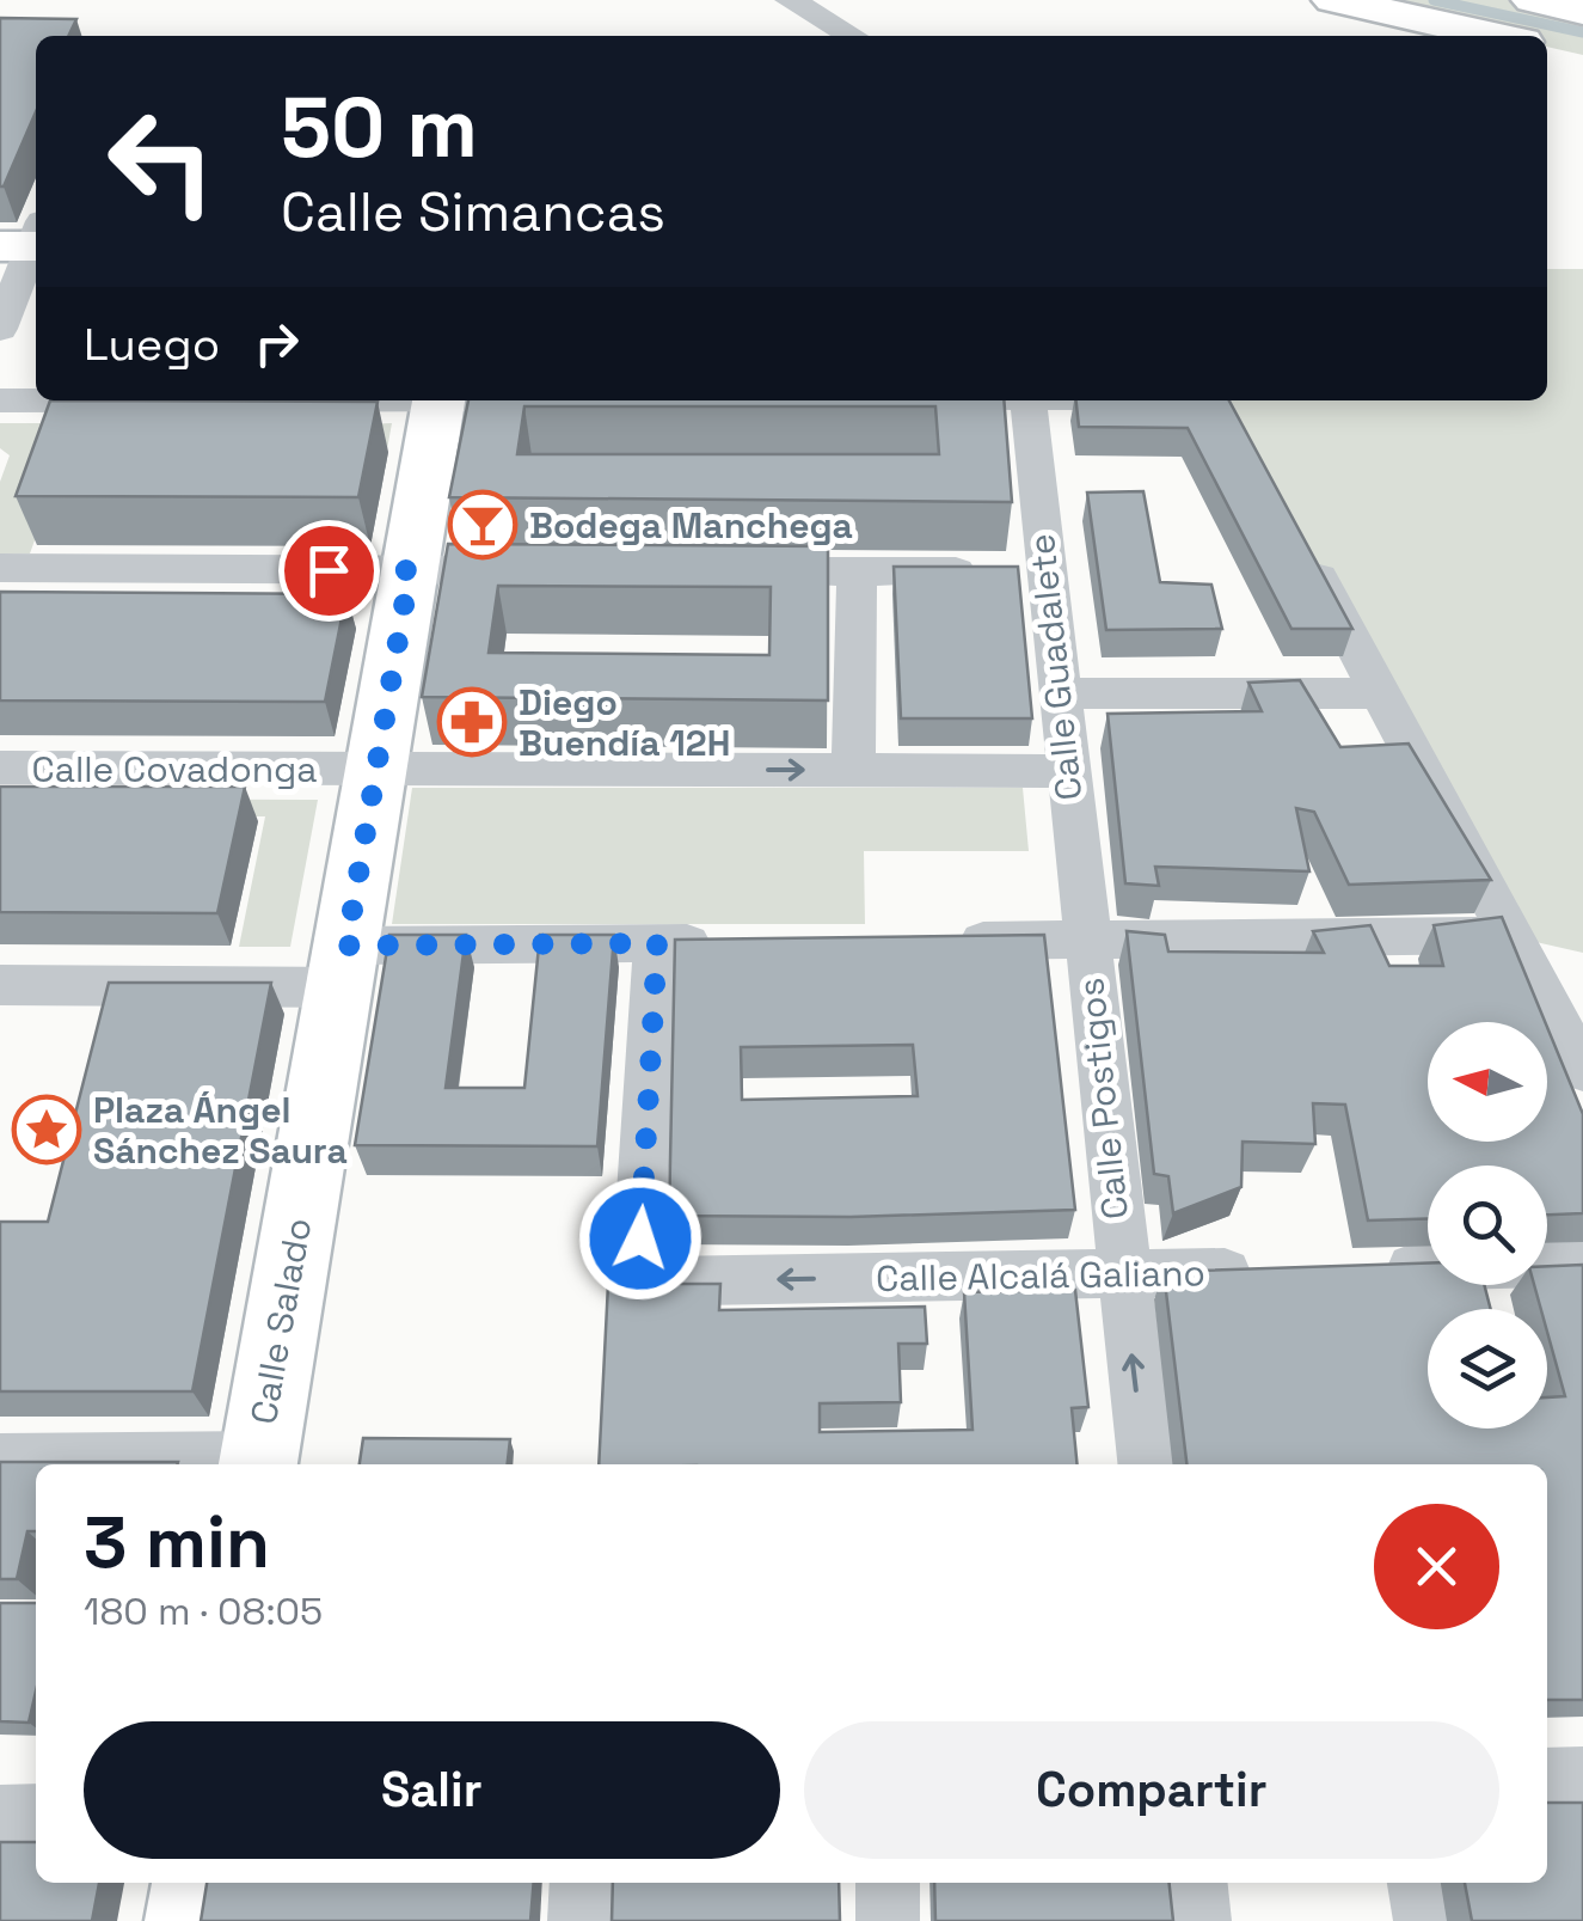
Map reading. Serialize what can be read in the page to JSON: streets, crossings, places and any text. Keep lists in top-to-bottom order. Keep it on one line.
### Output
{"streets":{"street":["Calle Guadalete","Calle Covadonga","Calle Postigos","Calle Alcalá Galiano","Calle Salado"]},"crossings":[["Calle Guadalete","Calle Covadonga"],["Calle Guadalete","Calle Postigos"],["Calle Covadonga","Calle Salado"],["Calle Postigos","Calle Alcalá Galiano"]],"one_way":["Calle Postigos"],"places":{"bar":["Bodega Manchega"],"pharmacy":["Diego Buendía 12H"],"place":["Plaza Ángel Sánchez Saura"]},"north":"left","page":{"turn":["50 m","Calle Simancas"],"then":"Luego","heading":["3 min","180 m · 08:05"],"buttons":["Salir","Compartir"]}}
